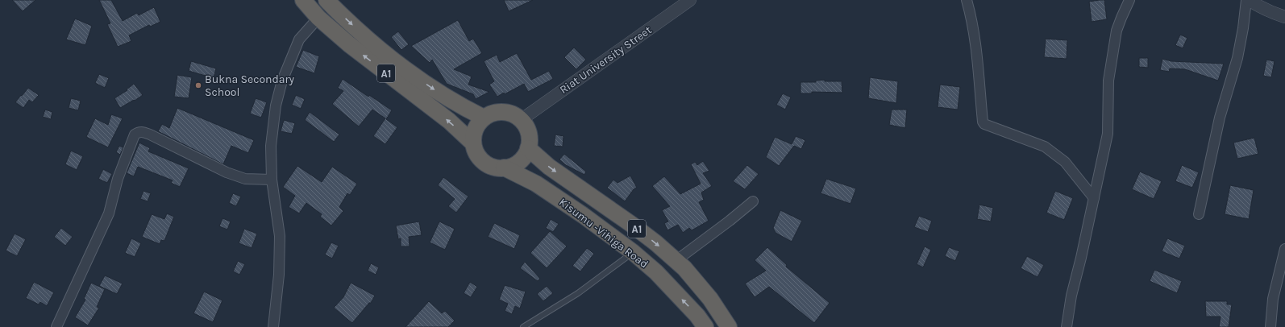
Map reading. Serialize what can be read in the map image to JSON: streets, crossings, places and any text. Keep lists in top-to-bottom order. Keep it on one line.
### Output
{"streets":{"highway":["A1","Kisumu -Vihiga Road"],"street":["Riat University Street"]},"crossings":[["Riat University Street","A1"],["Riat University Street","Kisumu -Vihiga Road"],["A1","Kisumu -Vihiga Road"]],"places":["Bukna Secondary School"]}
